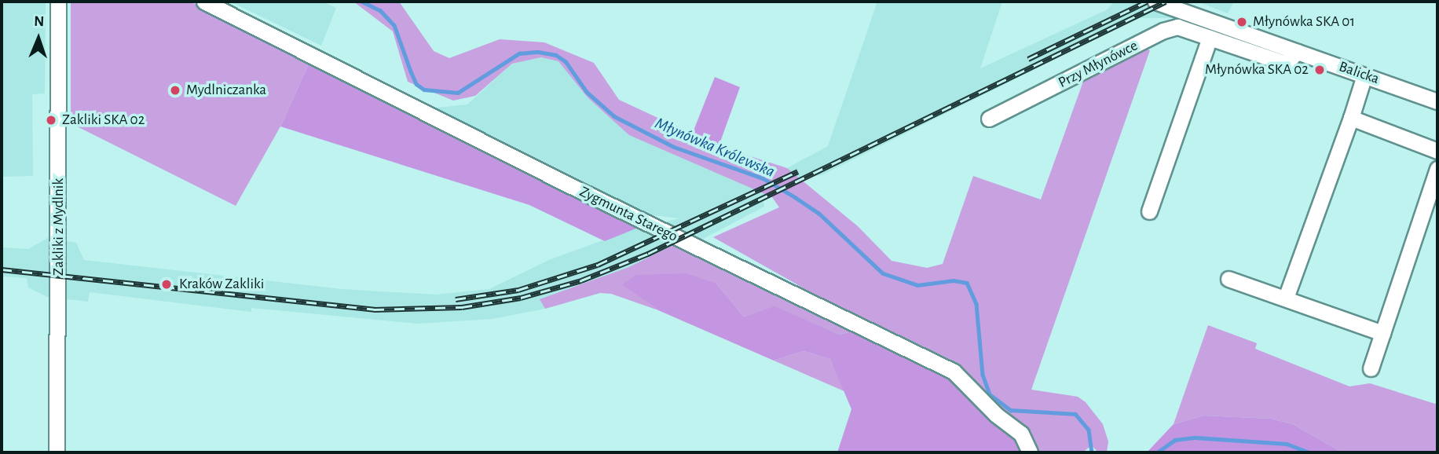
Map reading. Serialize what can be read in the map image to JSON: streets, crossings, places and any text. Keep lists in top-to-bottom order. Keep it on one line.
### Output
{"streets":{"street":["Przy Młynówce","Balicka","Zygmunta Starego","Zakliki z Mydlnik"]},"crossings":[["Przy Młynówce","Balicka"]],"water":["Młynówka Królewska"],"places":["Młynówka SKA 01","Młynówka SKA 02","Mydlniczanka","Zakliki SKA 02","Kraków Zakliki"],"north":"top"}
